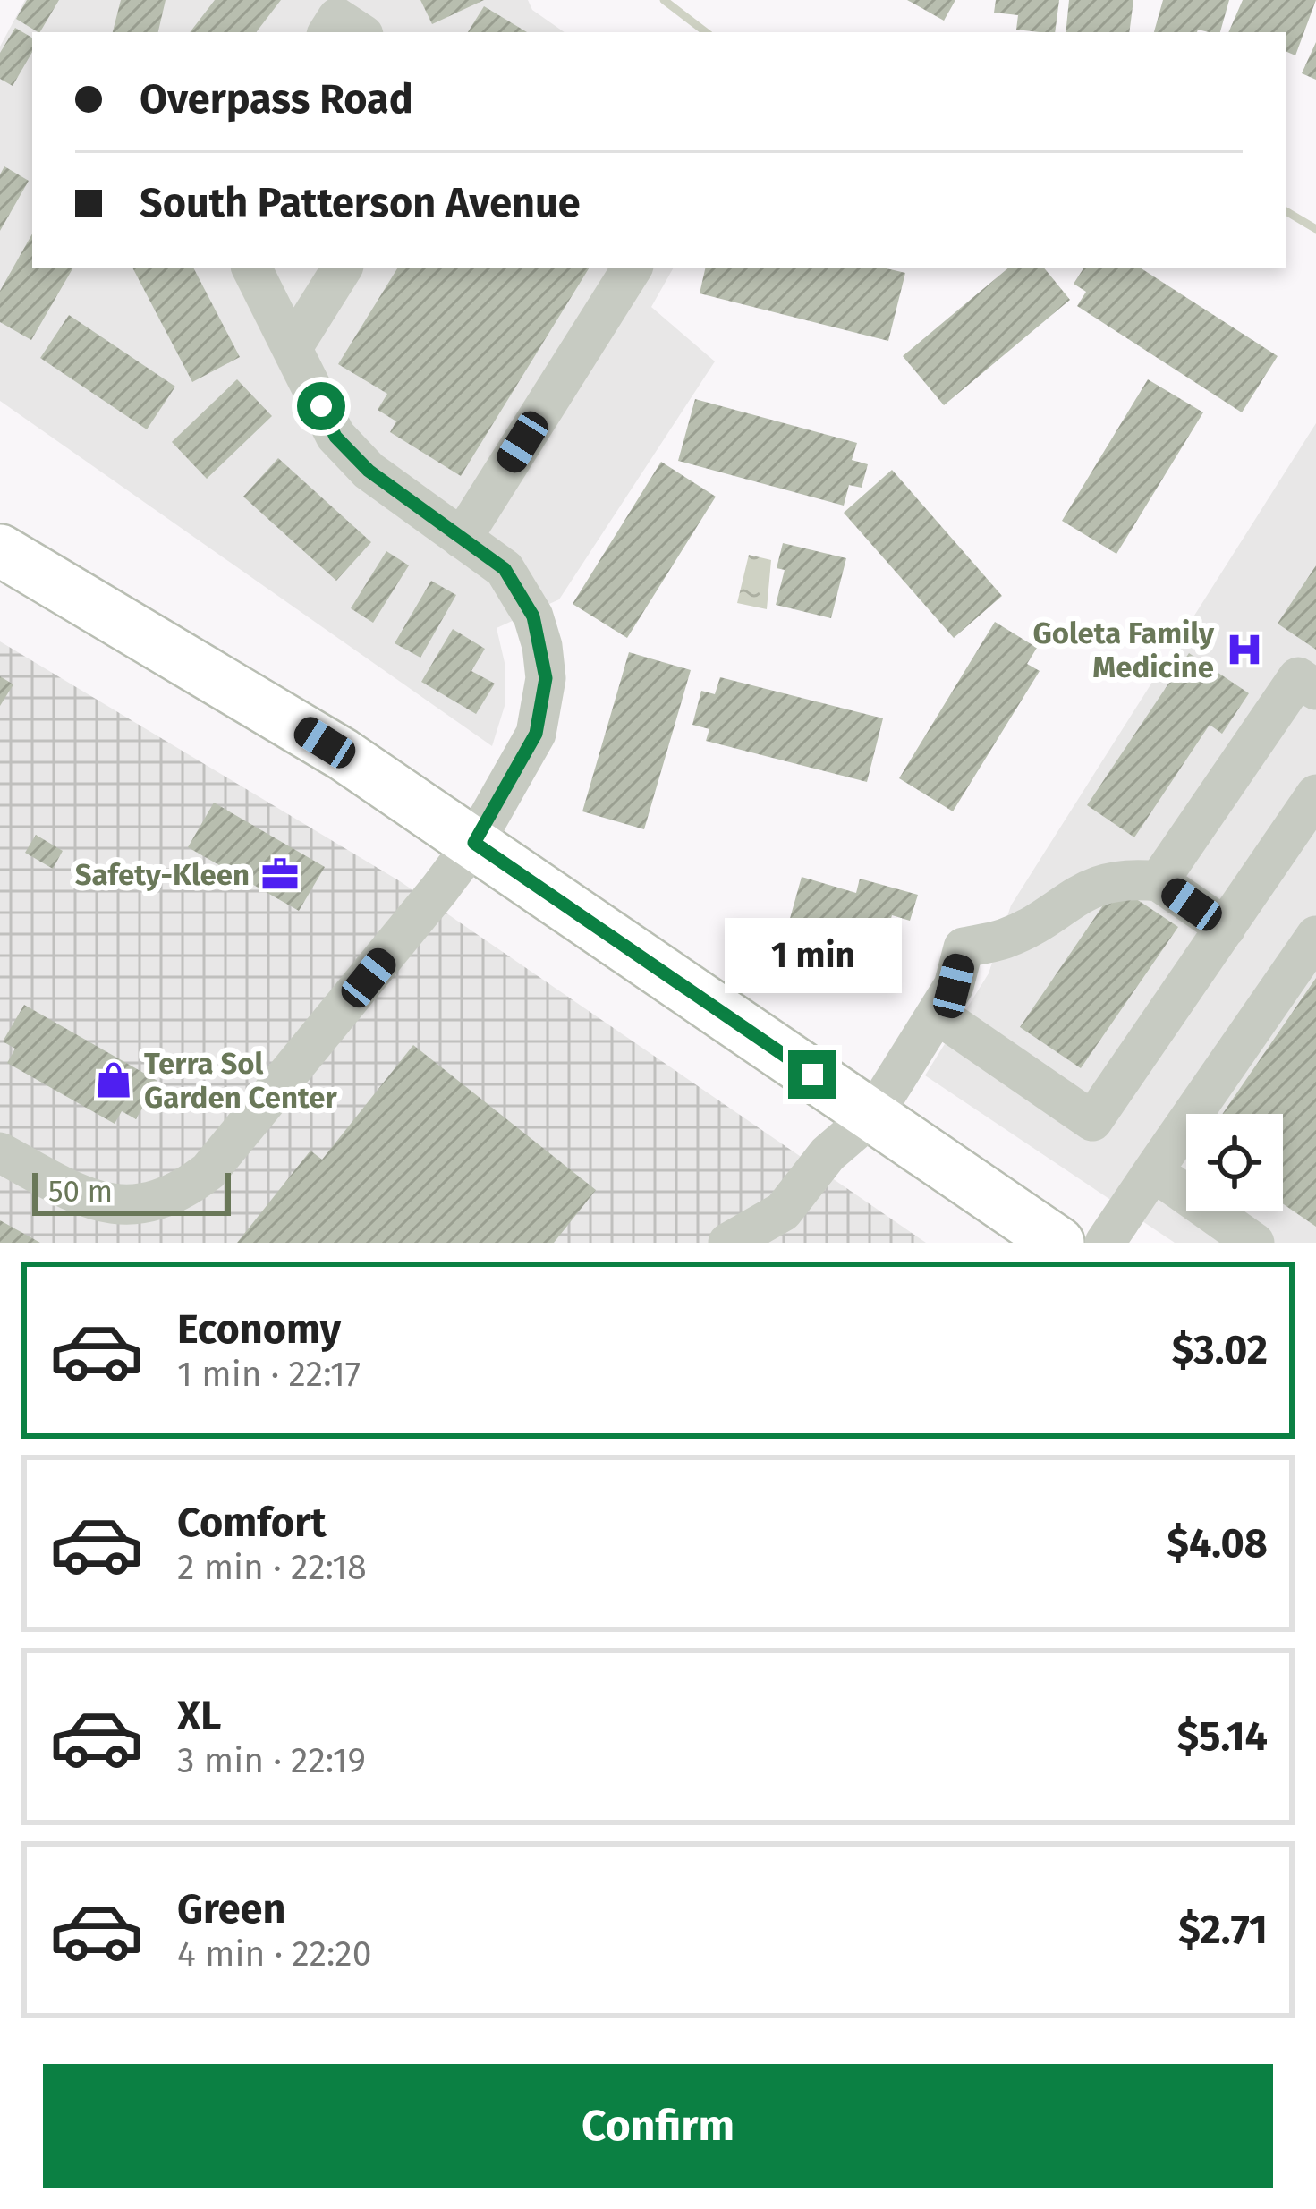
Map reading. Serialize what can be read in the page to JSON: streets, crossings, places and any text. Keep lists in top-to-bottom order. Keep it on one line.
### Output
{"places":{"hospital":["Goleta Family Medicine"],"office":["Safety-Kleen"],"shop":["Terra Sol Garden Center"]},"scale_bar":"50 m","page":{"banner":["Overpass Road","South Patterson Avenue"],"bubble":"1 min","scale":"50 m","list":[{"name":"Economy","note":"1 min · 22:17","value":"$3.02"},{"name":"Comfort","note":"2 min · 22:18","value":"$4.08"},{"name":"XL","note":"3 min · 22:19","value":"$5.14"},{"name":"Green","note":"4 min · 22:20","value":"$2.71"}],"buttons":"Confirm"}}
